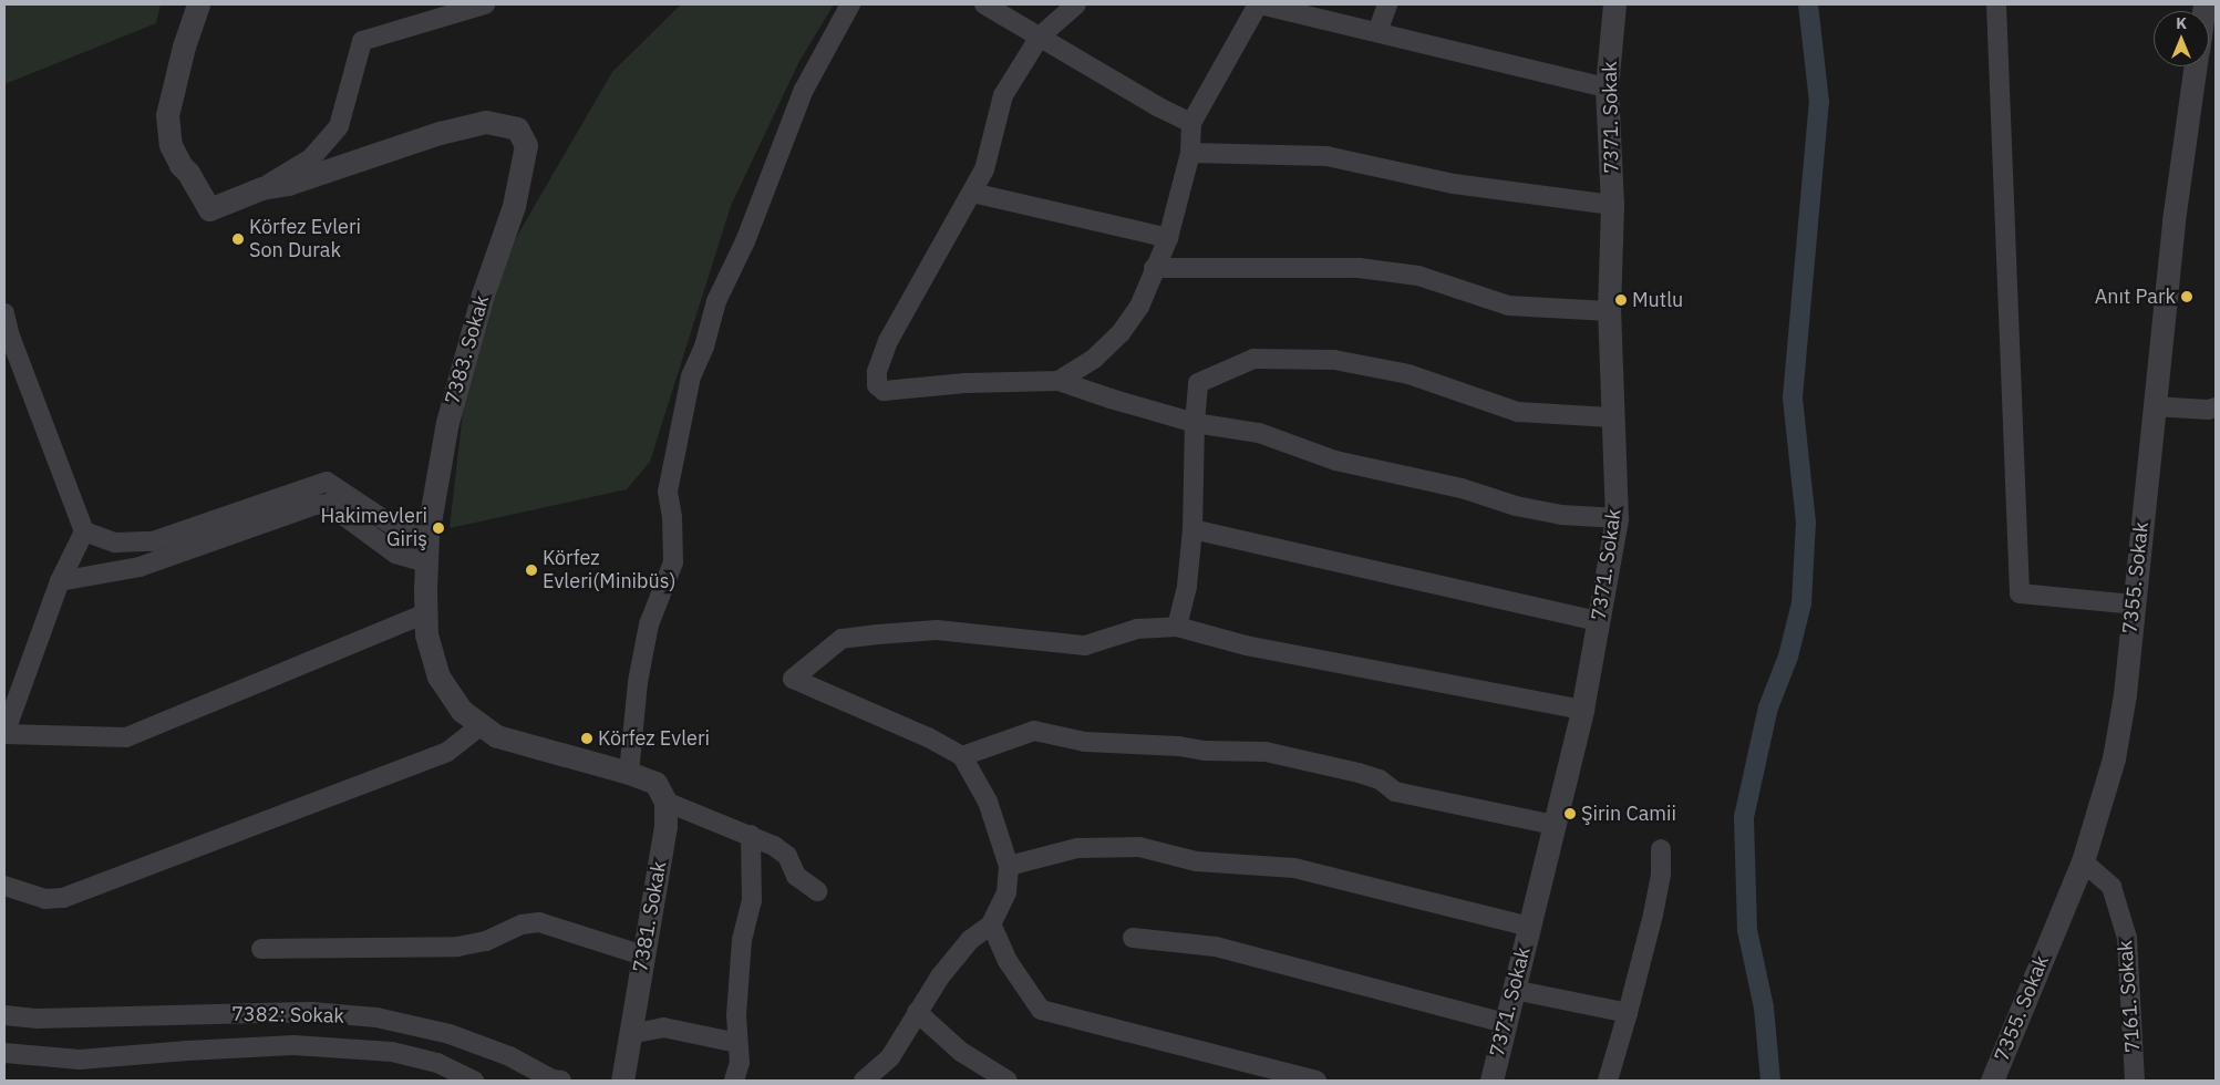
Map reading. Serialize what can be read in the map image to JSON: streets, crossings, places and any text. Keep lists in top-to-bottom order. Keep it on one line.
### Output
{"streets":{"street":["7371. Sokak","7383. Sokak","7355. Sokak","7381. Sokak","7161. Sokak","7382: Sokak"]},"crossings":[["7355. Sokak","7161. Sokak"]],"places":["Körfez Evleri Son Durak","Anıt Park","Mutlu","Hakimevleri Giriş","Körfez Evleri(Minibüs)","Körfez Evleri","Şirin Camii"],"north":"top"}
